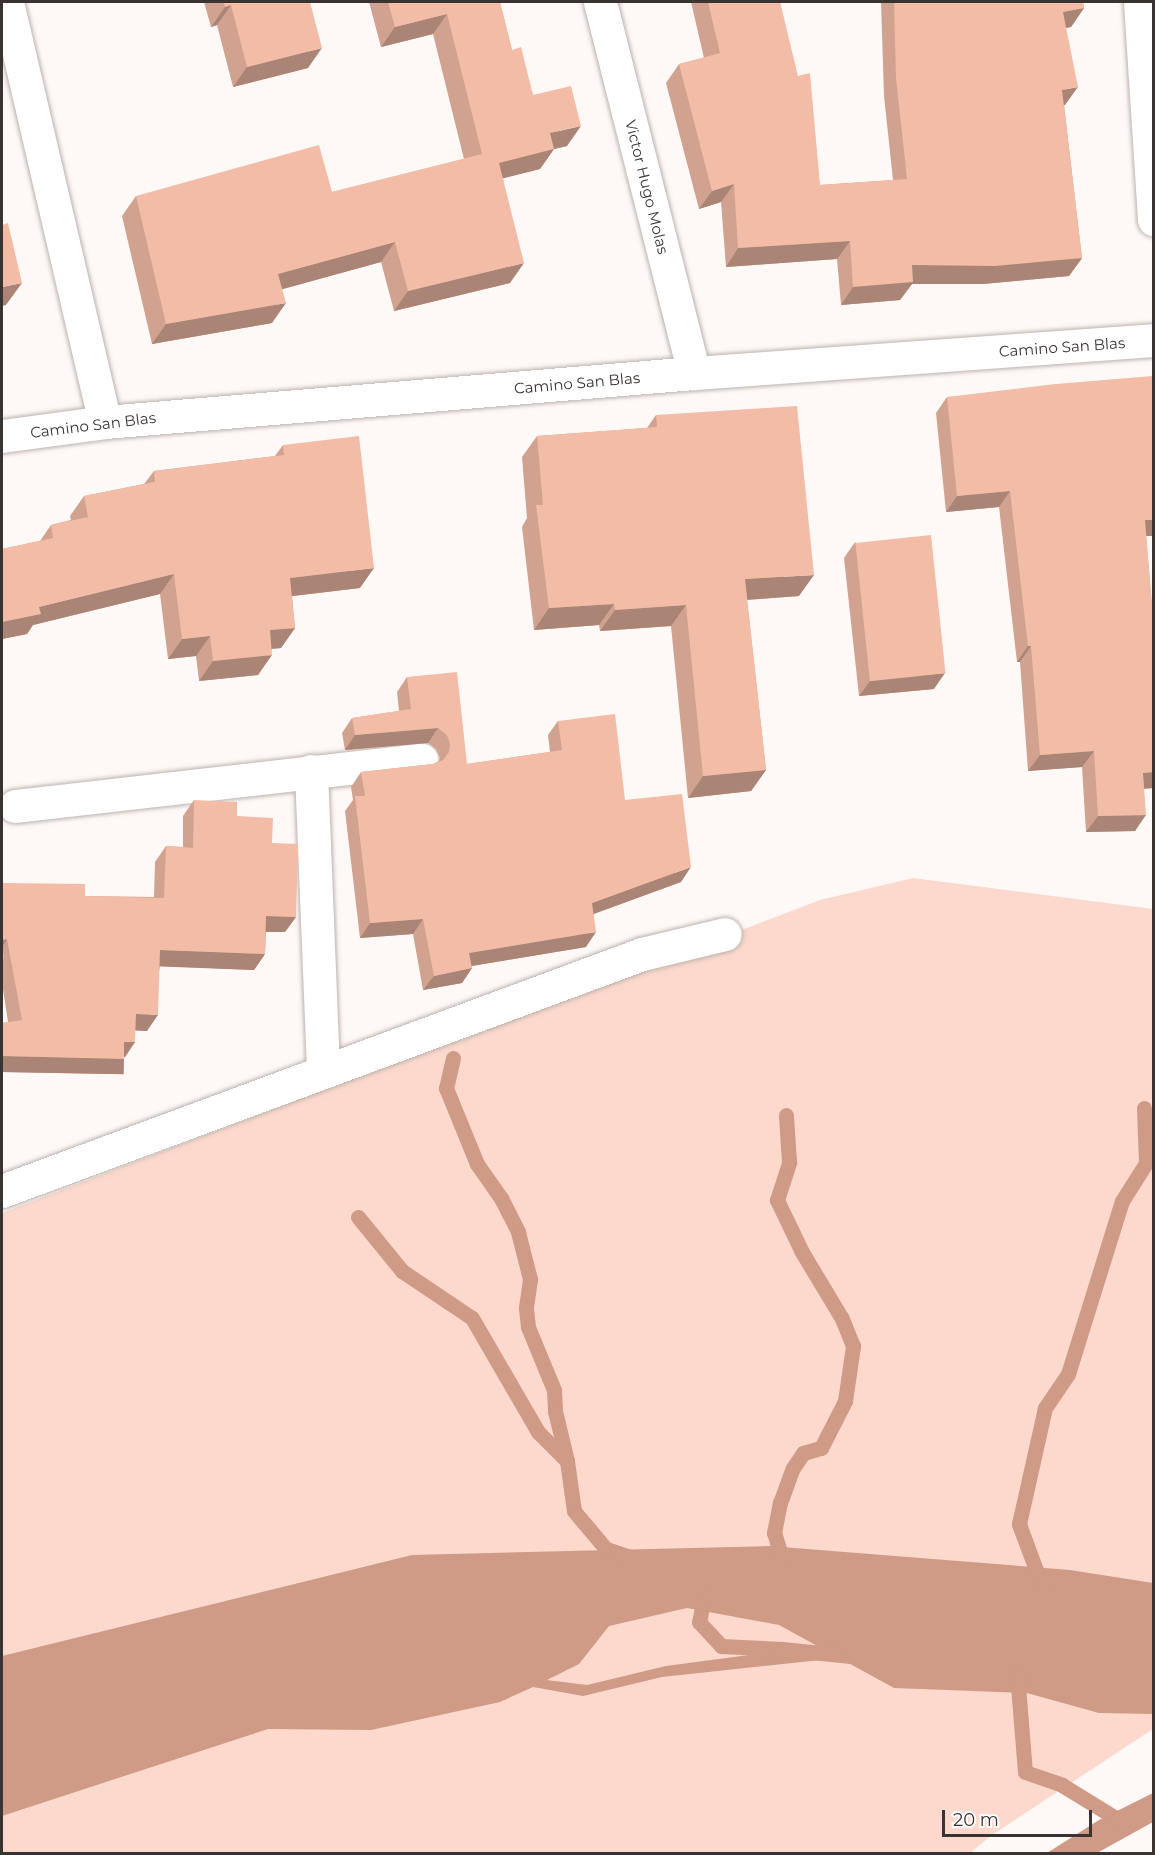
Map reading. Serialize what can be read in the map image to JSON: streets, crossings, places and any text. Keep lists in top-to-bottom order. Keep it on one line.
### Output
{"streets":{"street":["Victor Hugo Molas","Camino San Blas"]},"crossings":[["Victor Hugo Molas","Camino San Blas"]],"scale_bar":"20 m"}
